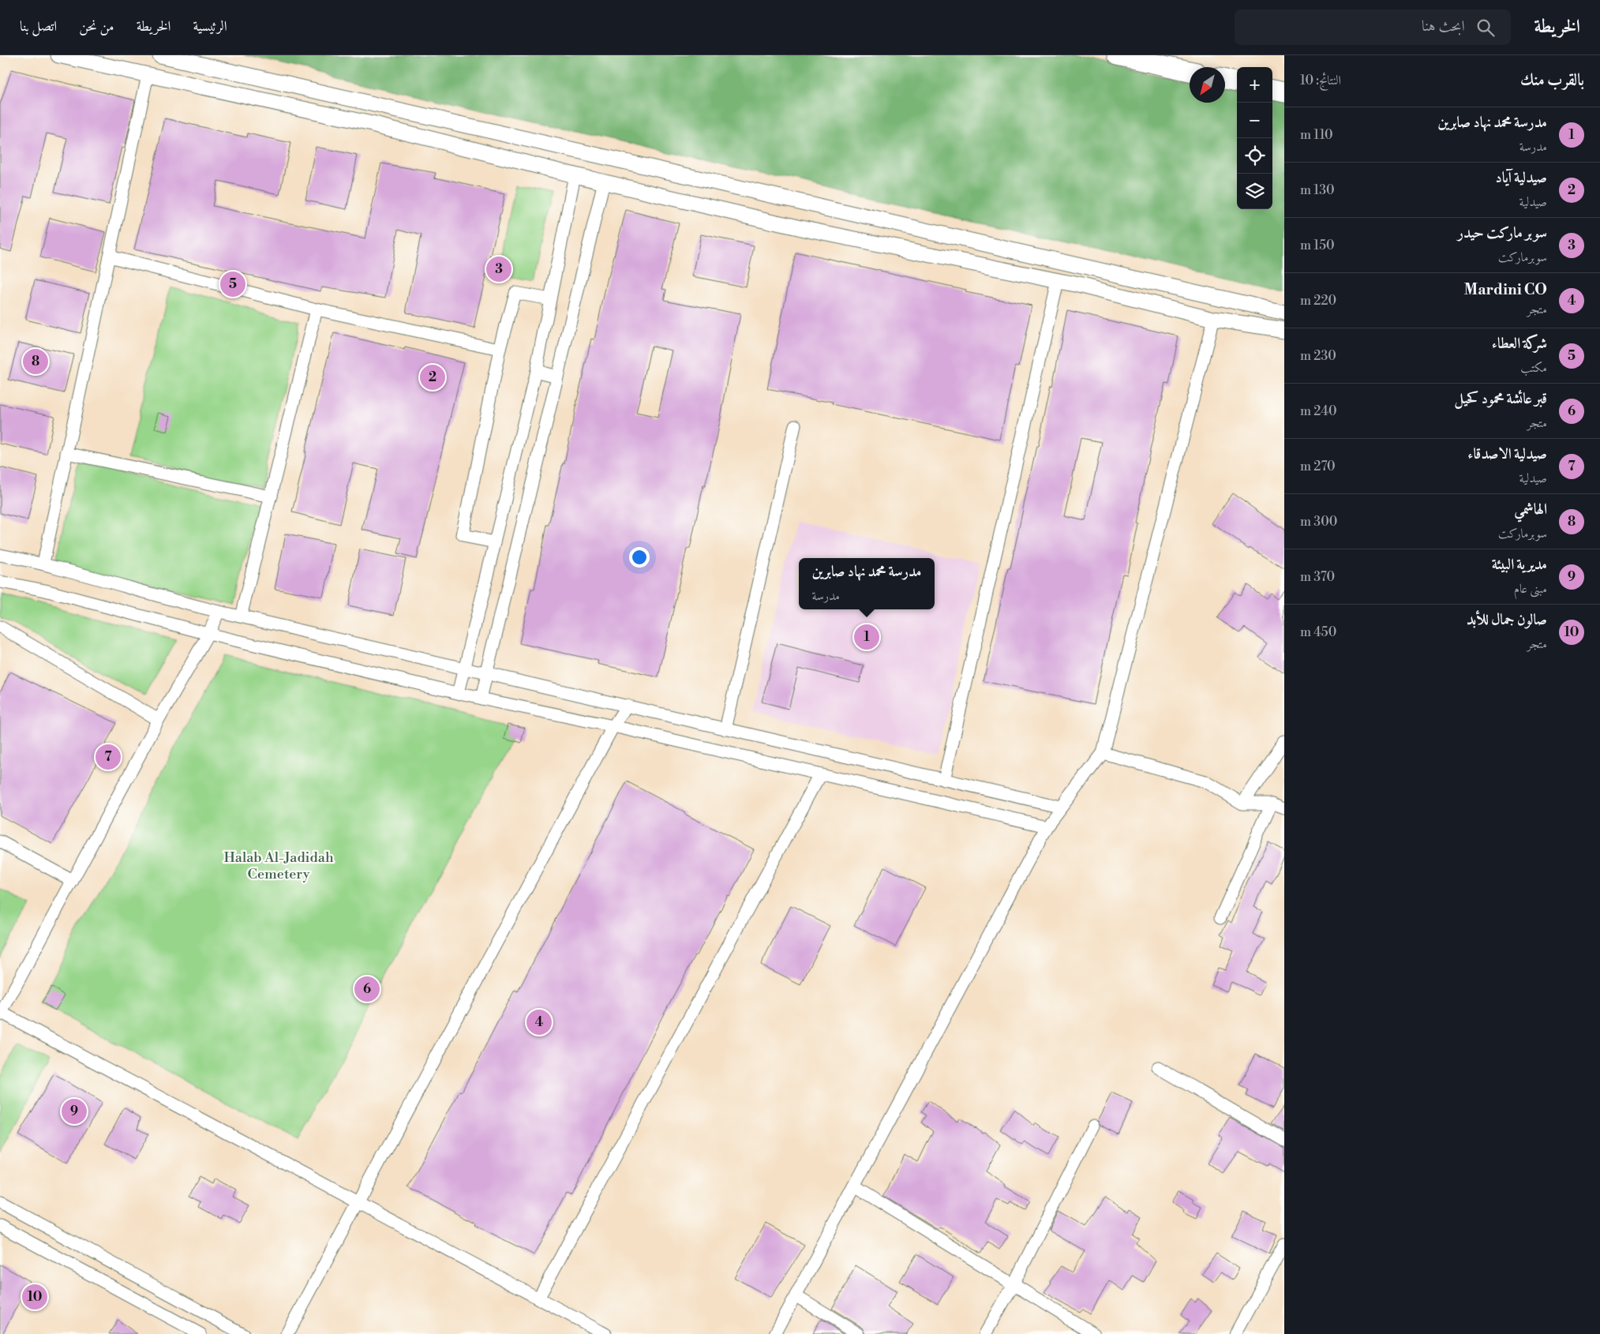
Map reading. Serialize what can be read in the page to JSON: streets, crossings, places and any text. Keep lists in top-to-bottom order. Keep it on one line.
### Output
{"parks":["Halab Al-Jadidah Cemetery"],"north":"bottom left","page":{"header":"الخريطة","search":"ابحث هنا","nav":["الرئيسية","الخريطة","من نحن","اتصل بنا"],"heading":["بالقرب منك","النتائج: 10"],"map_buttons":["+","−"],"list":[{"mark":"1","name":"مدرسة محمد نهاد صابرين","note":"مدرسة","value":"110 m"},{"mark":"2","name":"صيدلية آياد","note":"صيدلية","value":"130 m"},{"mark":"3","name":"سوبر ماركت حيدر","note":"سوبرماركت","value":"150 m"},{"mark":"4","name":"Mardini CO","note":"متجر","value":"220 m"},{"mark":"5","name":"شركة العطاء","note":"مكتب","value":"230 m"},{"mark":"6","name":"قبر عائشة محمود كحيل","note":"متجر","value":"240 m"},{"mark":"7","name":"صيدلية الاصدقاء","note":"صيدلية","value":"270 m"},{"mark":"8","name":"الهاشمي","note":"سوبرماركت","value":"300 m"},{"mark":"9","name":"مديرية البيئة","note":"مبنى عام","value":"370 m"},{"mark":"10","name":"صالون جمال للأبد","note":"متجر","value":"450 m"}],"pins":["3","5","8","2","1","7","6","4","9","10"],"popup":["مدرسة محمد نهاد صابرين","مدرسة"]}}
